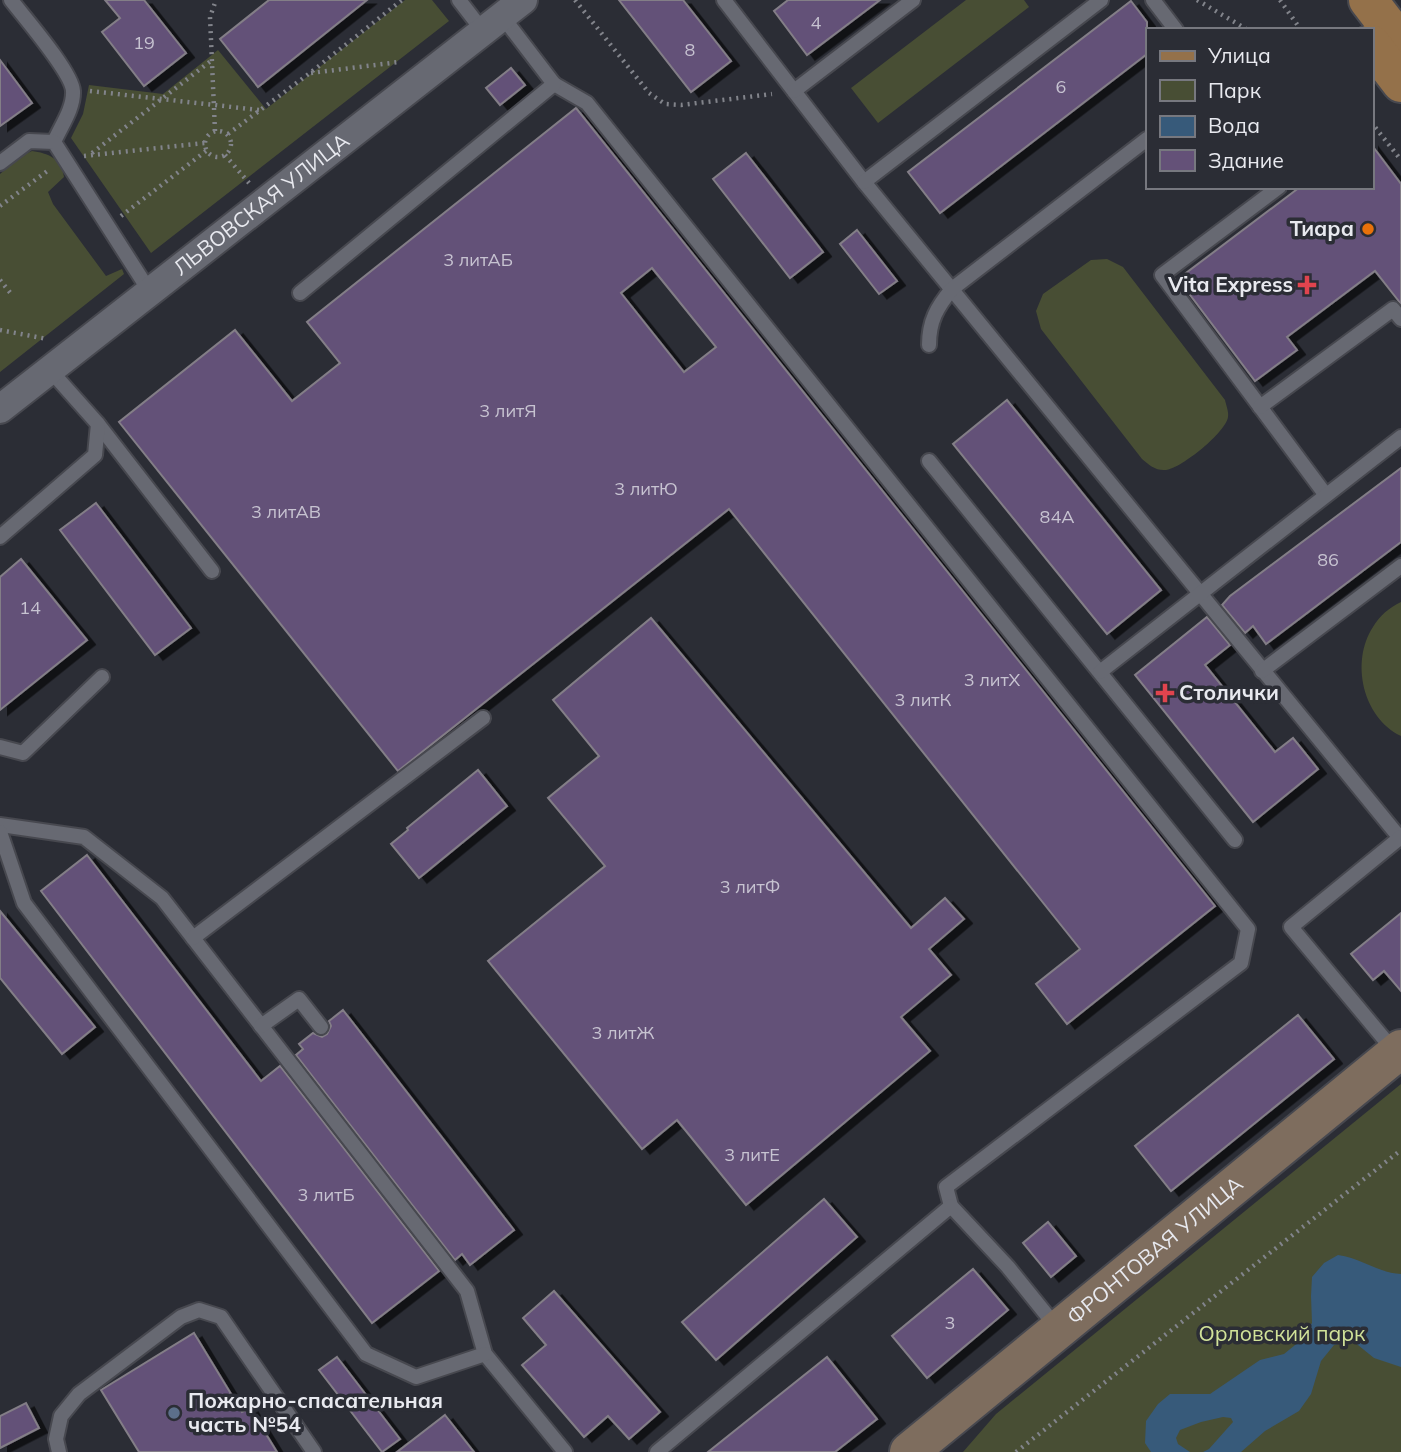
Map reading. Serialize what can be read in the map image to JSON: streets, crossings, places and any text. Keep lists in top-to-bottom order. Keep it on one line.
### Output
{"streets":{"main road":["ФРОНТОВАЯ УЛИЦА"],"street":["ЛЬВОВСКАЯ УЛИЦА"]},"parks":["Орловский парк"],"places":{"other":["Тиара","Пожарно-спасательная часть №54"],"health":["Vita Express","Столички"]},"house_numbers":["4","19","8","6","3 литАБ","3 литЯ","3 литЮ","3 литАВ","84А","86","14","3 литХ","3 литК","3 литФ","3 литЖ","3 литЕ","3 литБ","3"],"legend":["Улица","Парк","Вода","Здание"]}
